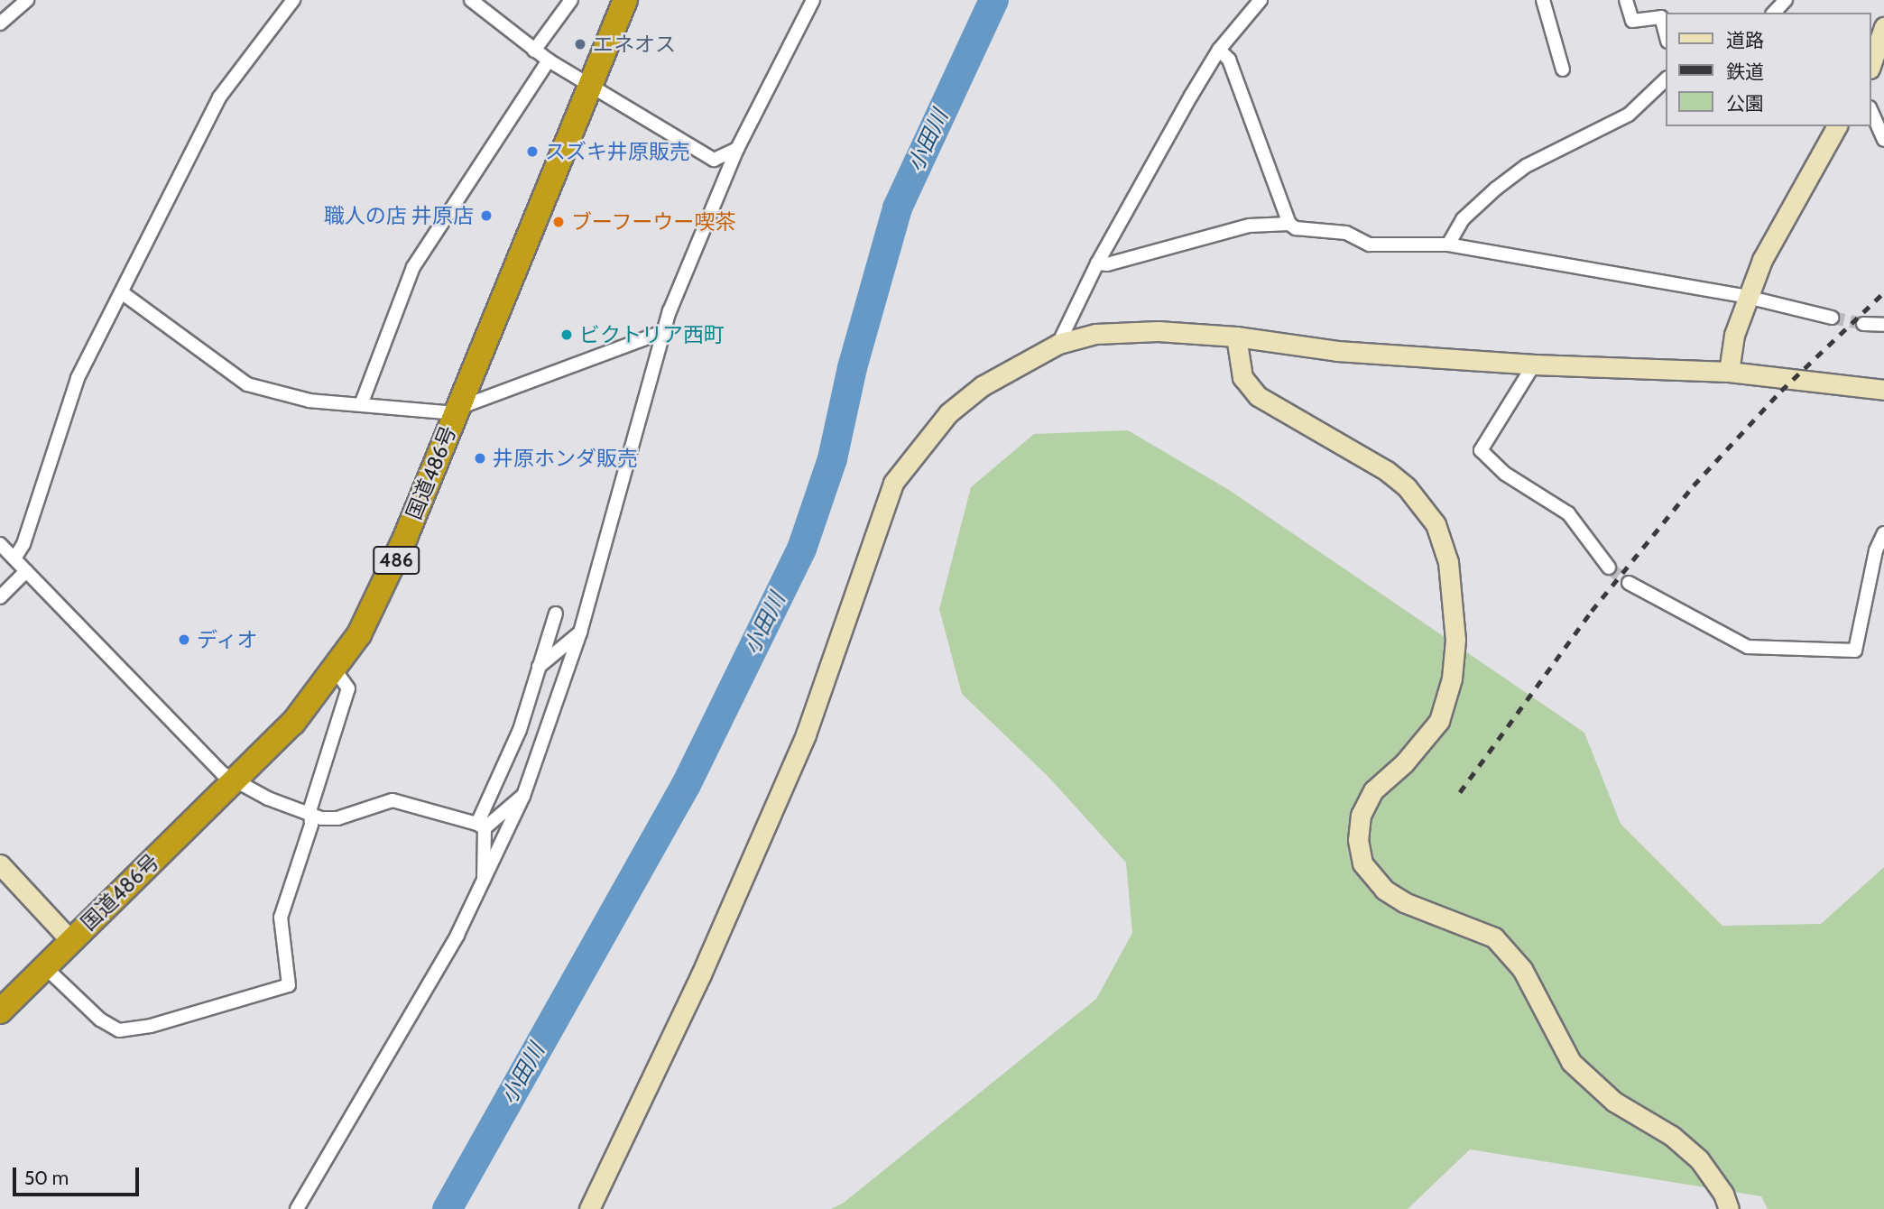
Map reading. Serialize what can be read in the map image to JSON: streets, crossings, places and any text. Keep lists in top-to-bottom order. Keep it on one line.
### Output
{"streets":{"highway":["国道486号","486"]},"water":["小田川"],"places":["エネオス","スズキ井原販売","職人の店 井原店","ブーフーウー喫茶","ビクトリア西町","井原ホンダ販売","ディオ"],"legend":["道路","鉄道","公園"],"scale_bar":"50 m"}
